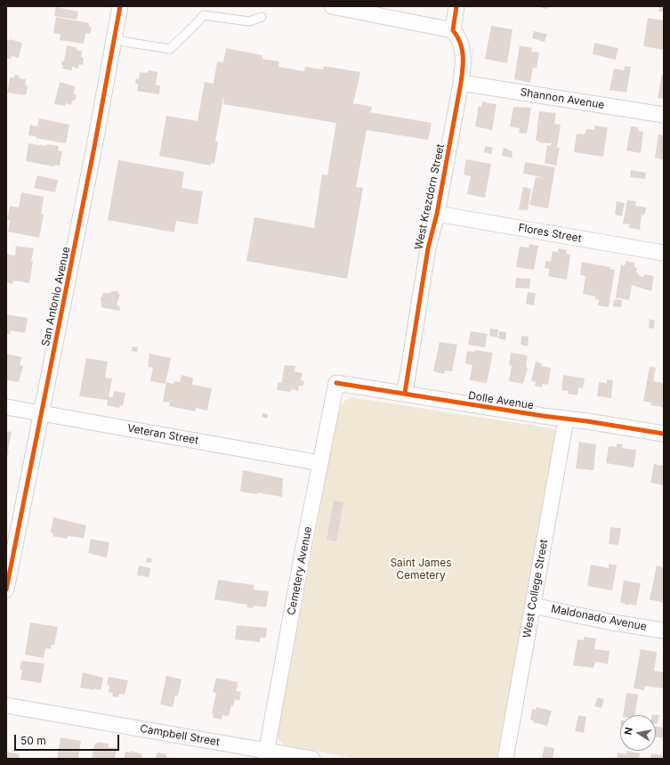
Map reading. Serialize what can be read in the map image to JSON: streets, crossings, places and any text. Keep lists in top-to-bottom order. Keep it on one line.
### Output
{"streets":{"street":["Shannon Avenue","West Krezdorn Street","Flores Street","San Antonio Avenue","Dolle Avenue","Veteran Street","Cemetery Avenue","West College Street","Maldonado Avenue","Campbell Street"]},"crossings":[["Shannon Avenue","West Krezdorn Street"],["West Krezdorn Street","Flores Street"],["West Krezdorn Street","Dolle Avenue"],["San Antonio Avenue","Veteran Street"],["Dolle Avenue","Cemetery Avenue"],["Dolle Avenue","West College Street"],["Veteran Street","Cemetery Avenue"],["Cemetery Avenue","Campbell Street"],["West College Street","Maldonado Avenue"]],"parks":["Saint James Cemetery"],"scale_bar":"50 m","north":"left"}
